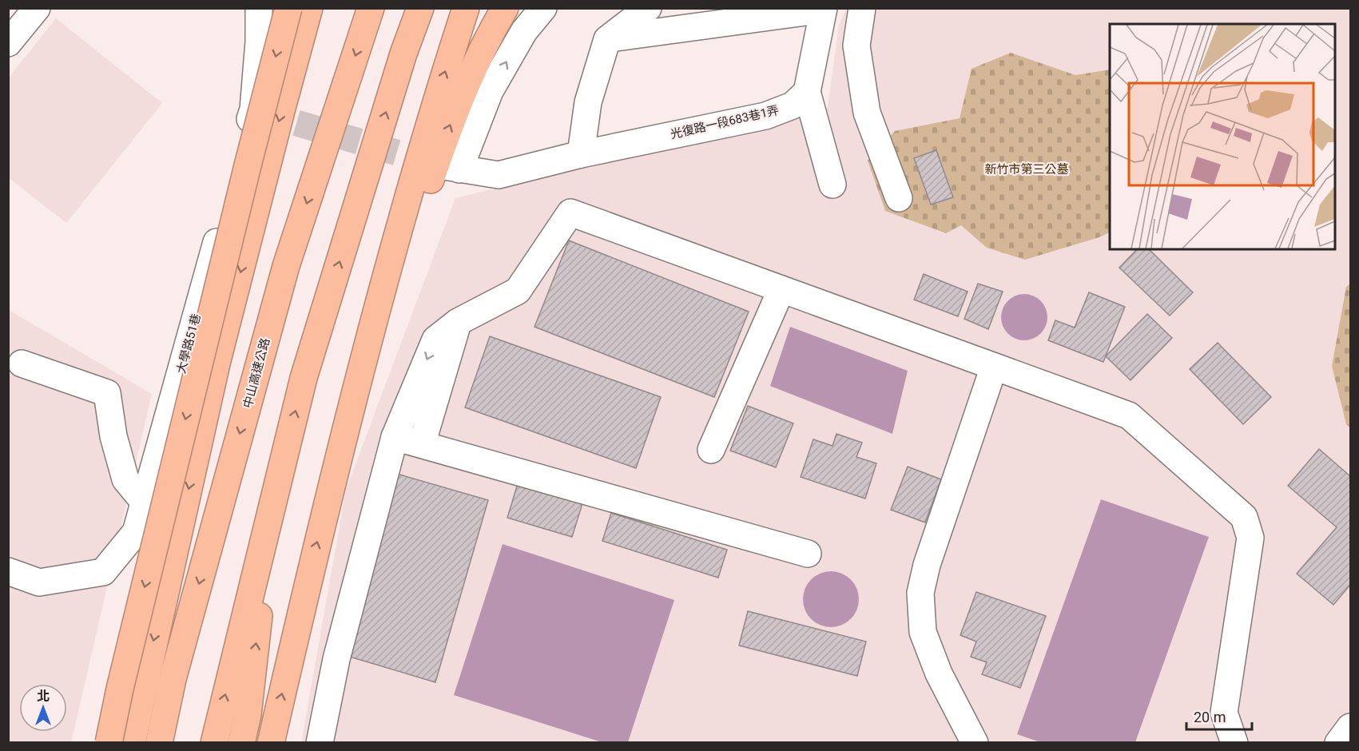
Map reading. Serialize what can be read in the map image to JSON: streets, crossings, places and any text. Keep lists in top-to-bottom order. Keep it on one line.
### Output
{"streets":{"highway":["中山高速公路"],"street":["光復路一段683巷1弄","大學路51巷"]},"parks":["新竹市第三公墓"],"scale_bar":"20 m","north":"top"}
